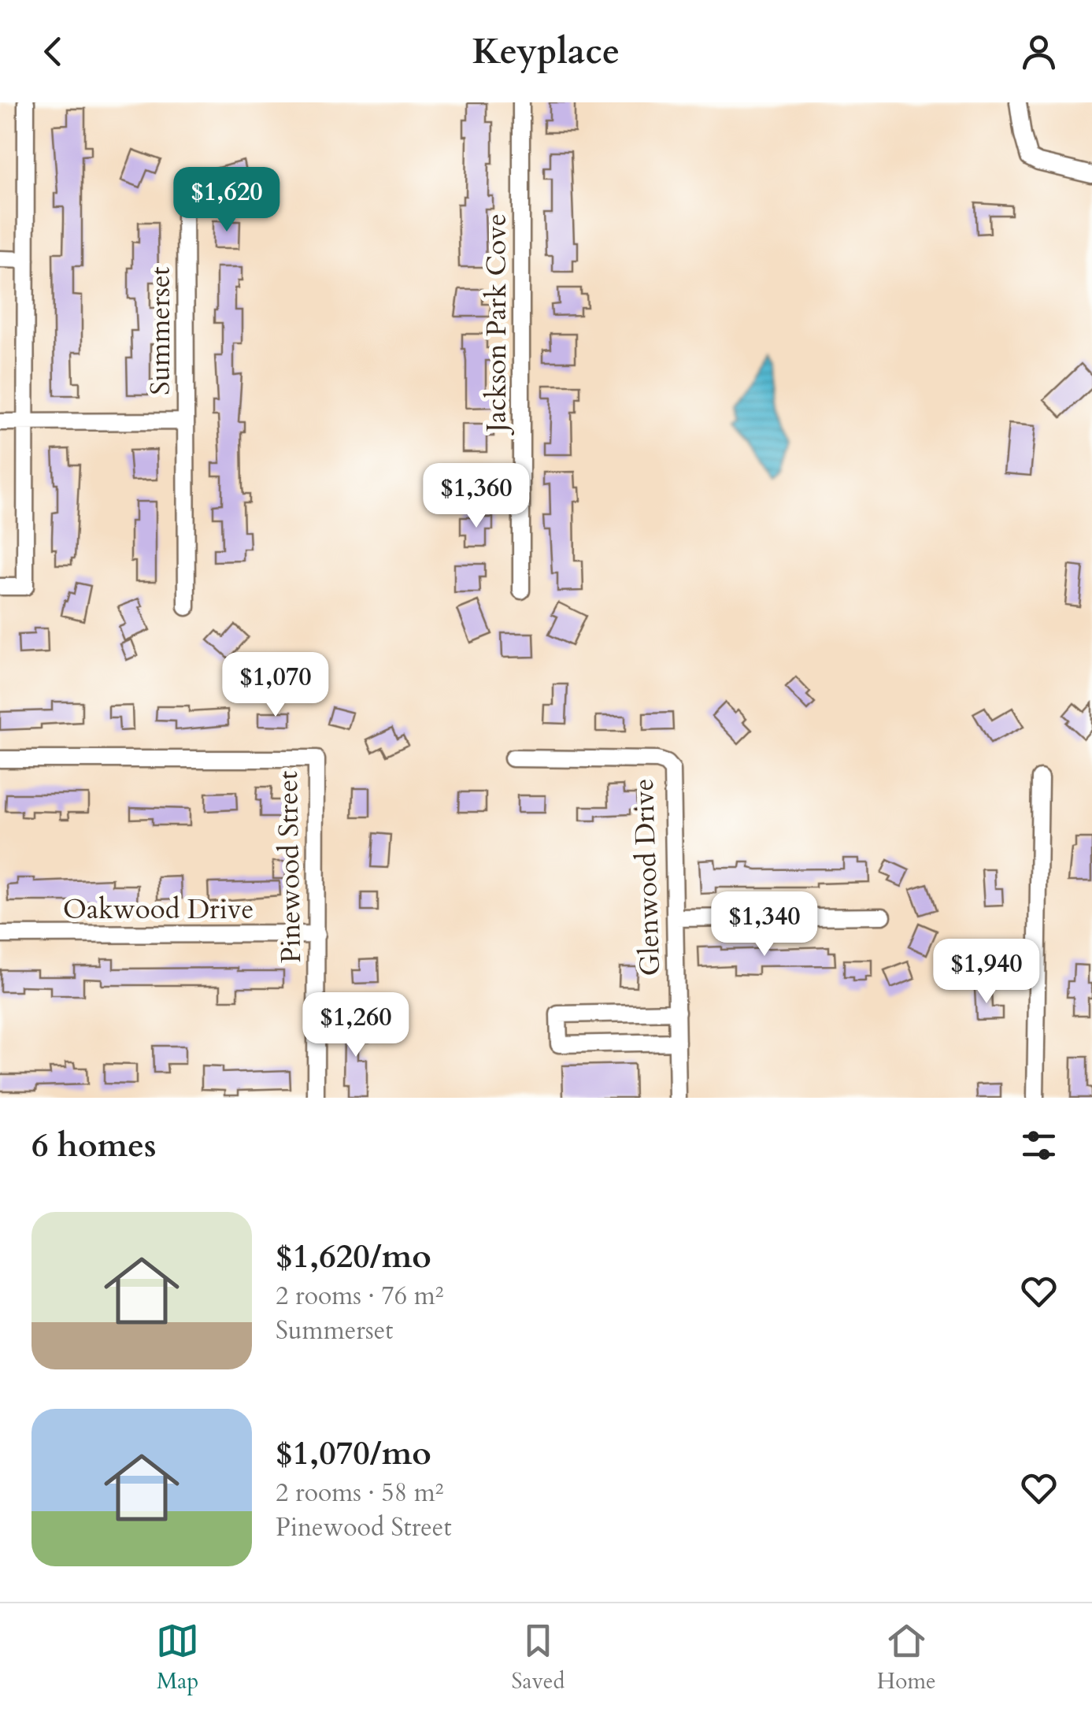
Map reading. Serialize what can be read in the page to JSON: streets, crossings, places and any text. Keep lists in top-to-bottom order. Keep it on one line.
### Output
{"streets":{"street":["Jackson Park Cove","Summerset","Pinewood Street","Glenwood Drive","Oakwood Drive"]},"crossings":[["Pinewood Street","Oakwood Drive"]],"page":{"header":"Keyplace","price":["$1,620","$1,360","$1,070","$1,340","$1,940","$1,260"],"heading":"6 homes","list":[{"name":"$1,620/mo","note":"2 rooms · 76 m² · Summerset"},{"name":"$1,070/mo","note":"2 rooms · 58 m² · Pinewood Street"}],"tabs":["Map","Saved","Home"]}}
